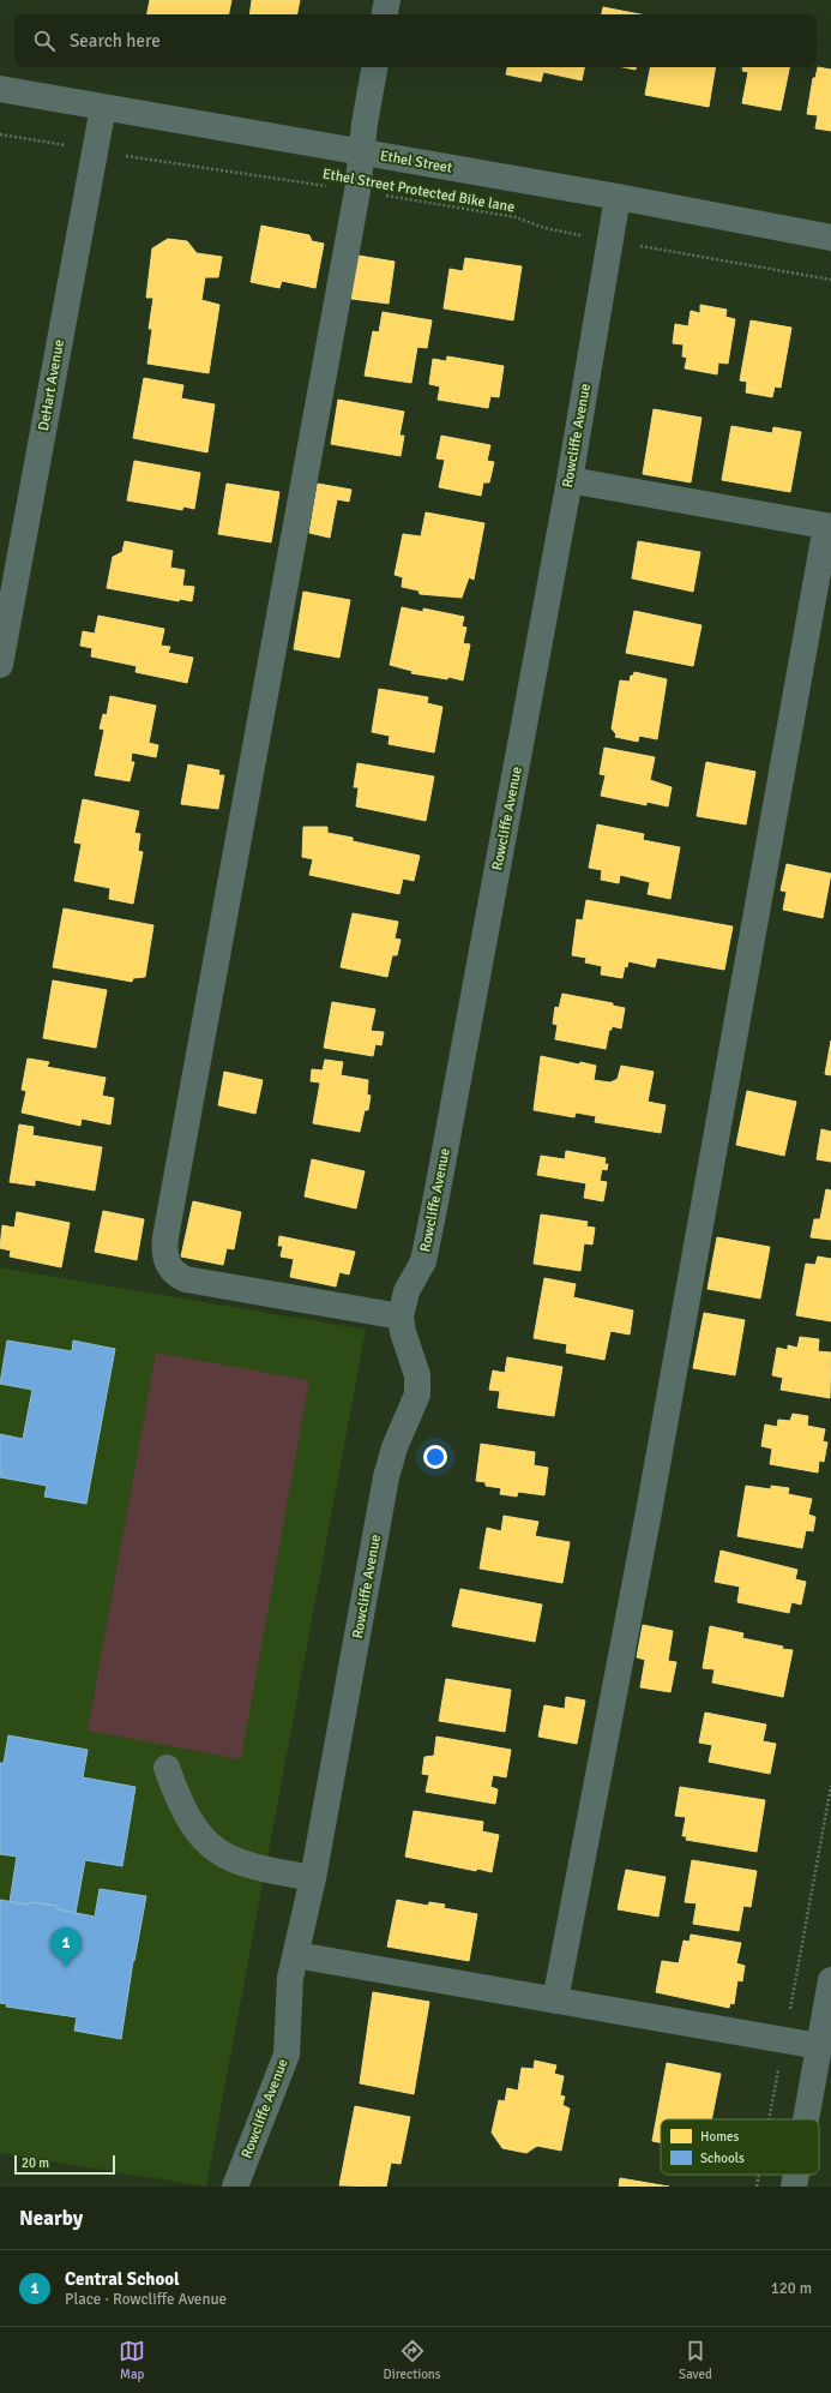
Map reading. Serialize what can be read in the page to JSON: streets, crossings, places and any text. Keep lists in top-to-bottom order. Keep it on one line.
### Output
{"streets":{"street":["Ethel Street","DeHart Avenue","Rowcliffe Avenue"],"path":["Ethel Street Protected Bike lane"]},"crossings":[["Ethel Street","DeHart Avenue"],["Ethel Street","Rowcliffe Avenue"],["Ethel Street Protected Bike lane","DeHart Avenue"],["Ethel Street Protected Bike lane","Rowcliffe Avenue"]],"legend":["Homes","Schools"],"scale_bar":"20 m","page":{"search":"Search here","pins":"1","scale":"20 m","heading":"Nearby","list":[{"mark":"1","name":"Central School","note":"Place · Rowcliffe Avenue","value":"120 m"}],"nav":["Map","Directions","Saved"]}}
